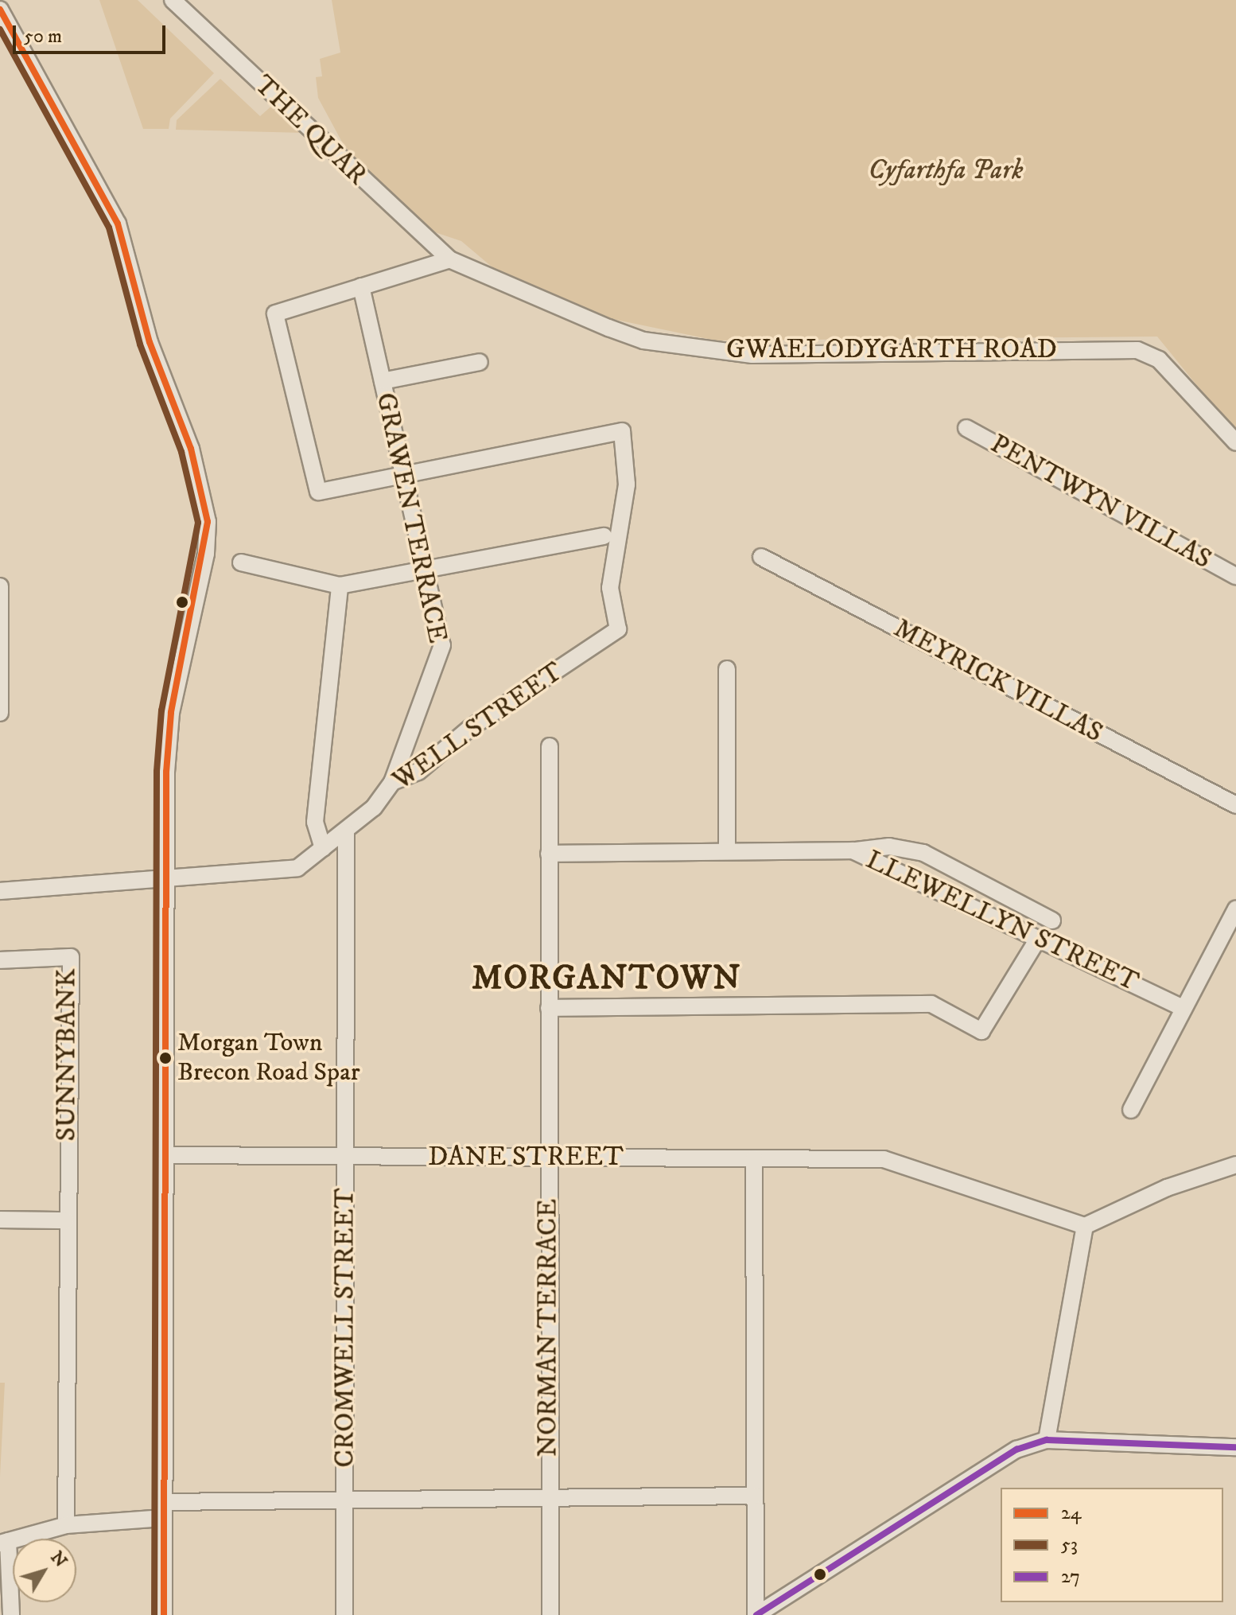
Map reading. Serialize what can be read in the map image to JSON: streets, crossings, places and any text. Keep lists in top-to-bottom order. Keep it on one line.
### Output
{"streets":{"street":["THE QUAR","GWAELODYGARTH ROAD","PENTWYN VILLAS","GRAWEN TERRACE","MEYRICK VILLAS","WELL STREET","LLEWELLYN STREET","SUNNYBANK","DANE STREET","CROMWELL STREET","NORMAN TERRACE"]},"crossings":[["THE QUAR","GWAELODYGARTH ROAD"],["GRAWEN TERRACE","WELL STREET"],["WELL STREET","CROMWELL STREET"],["LLEWELLYN STREET","NORMAN TERRACE"],["DANE STREET","CROMWELL STREET"],["DANE STREET","NORMAN TERRACE"]],"districts":["MORGANTOWN"],"parks":["Cyfarthfa Park"],"places":["Morgan Town Brecon Road Spar"],"lines":["transit line 24","transit line 53","transit line 27"],"legend":["24","53","27"],"scale_bar":"50 m","north":"top right"}
